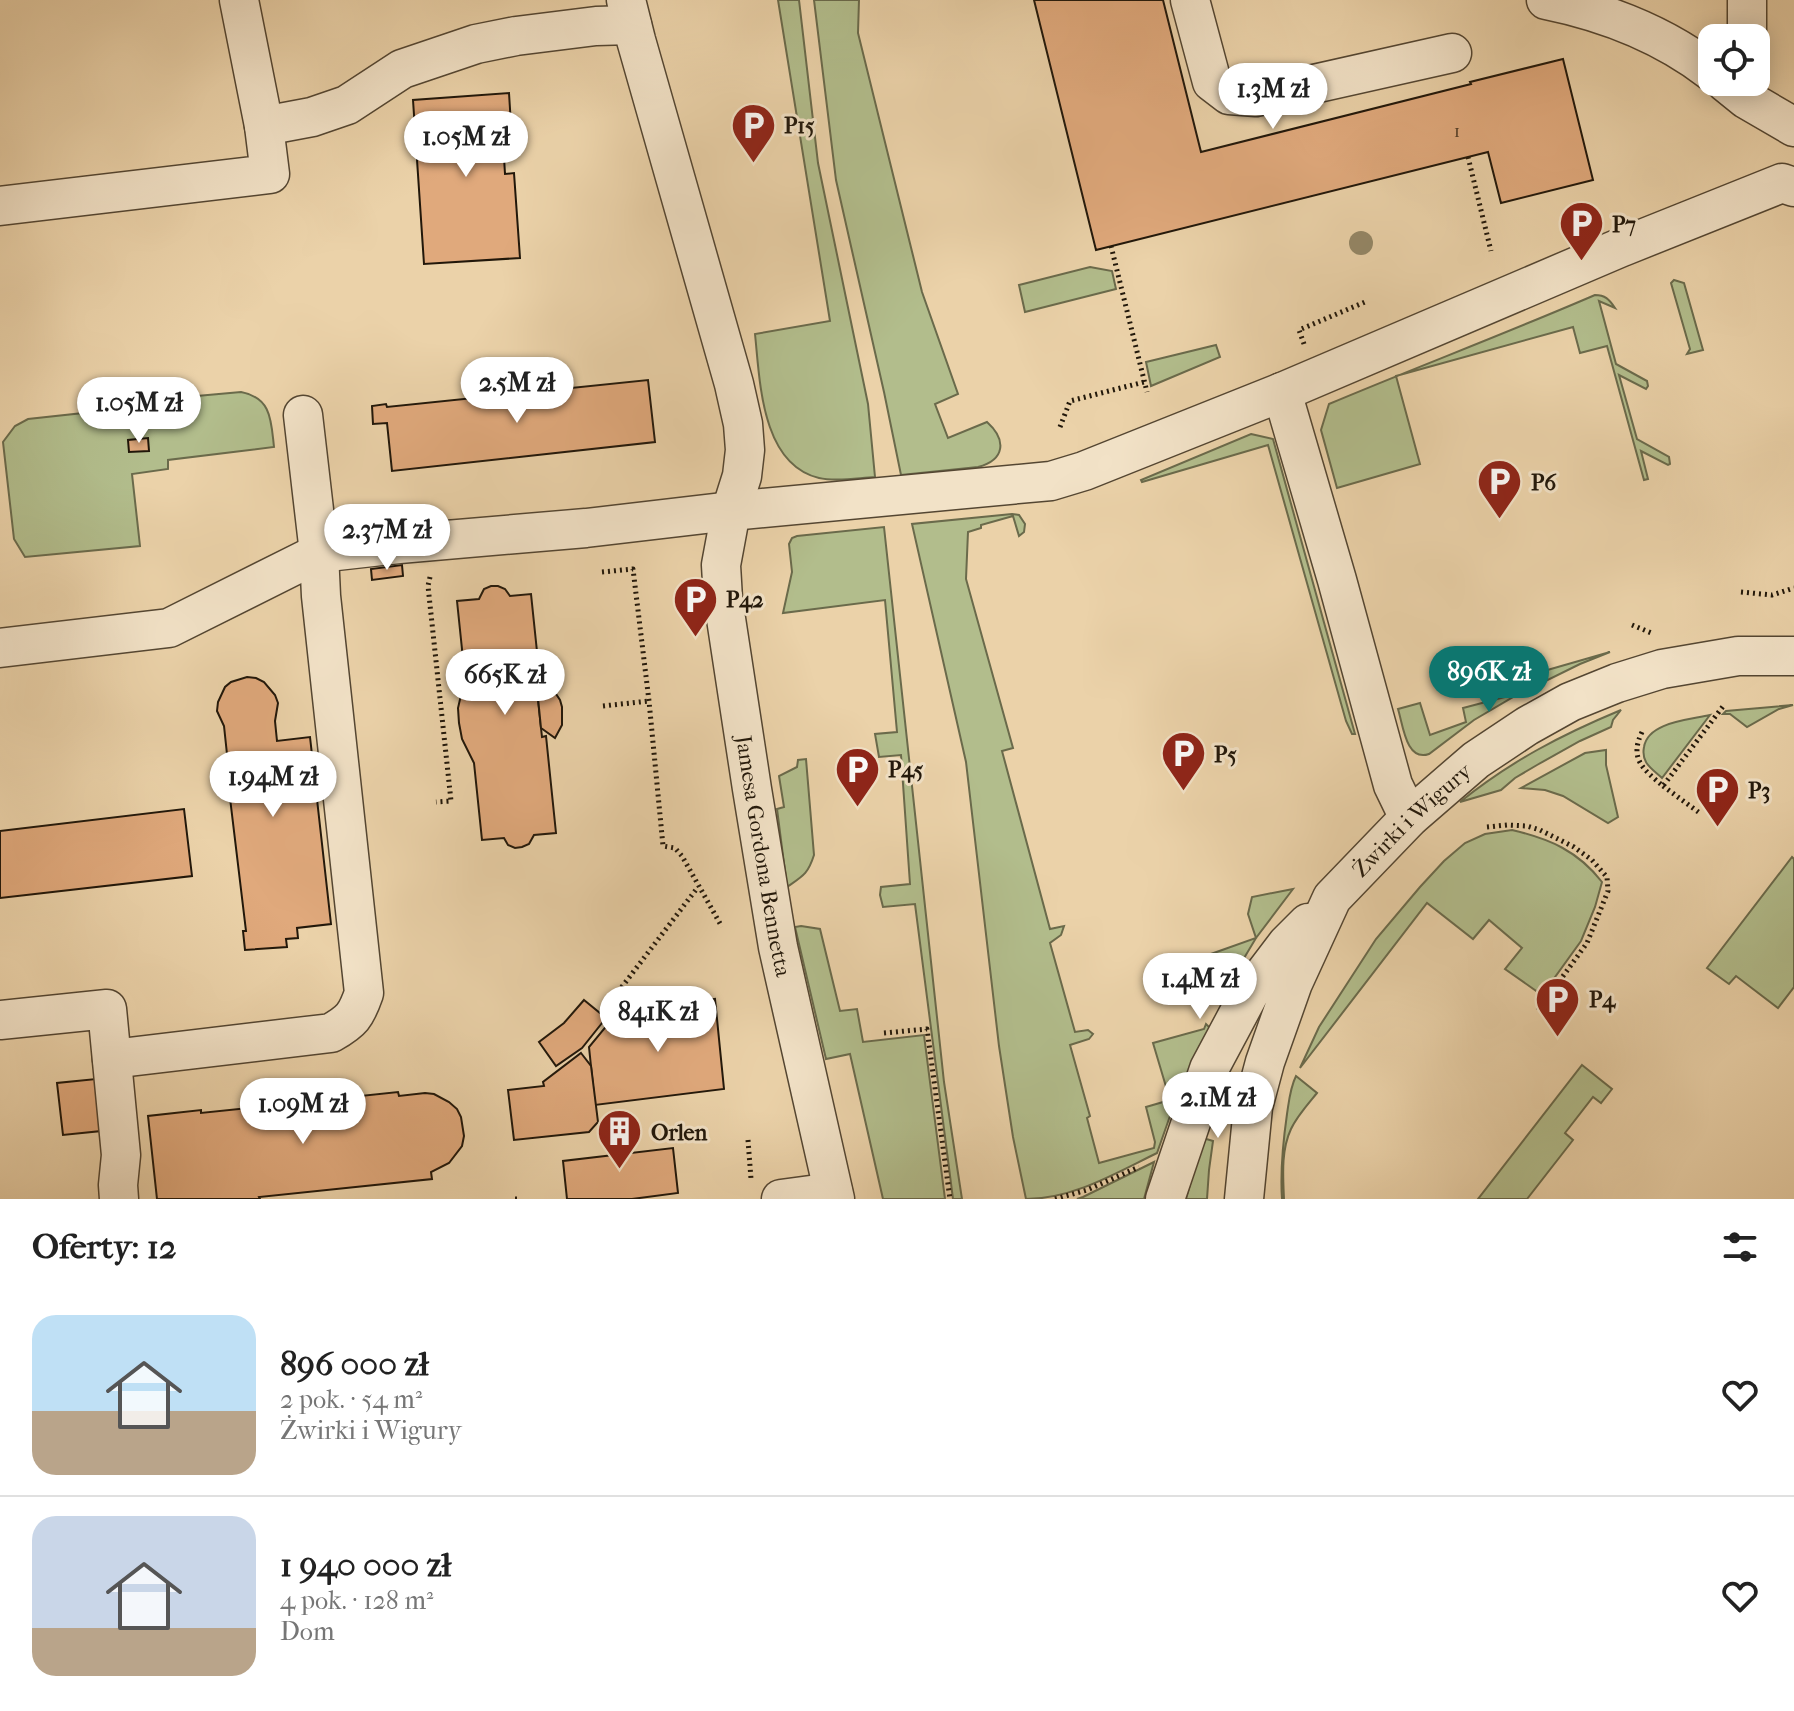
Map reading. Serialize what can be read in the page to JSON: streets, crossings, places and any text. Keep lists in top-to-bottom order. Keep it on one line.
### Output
{"streets":{"street":["Żwirki i Wigury","Jamesa Gordona Bennetta"]},"places":{"parking":["P15","P7","P6","P42","P5","P45","P3","P4"],"building":["Orlen"]},"house_numbers":["1"],"page":{"price":["1.3M zł","1.05M zł","2.5M zł","1.05M zł","2.37M zł","896K zł","665K zł","1.94M zł","1.4M zł","841K zł","2.1M zł","1.09M zł"],"heading":"Oferty: 12","list":[{"name":"896 000 zł","note":"2 pok. · 54 m² · Żwirki i Wigury"},{"name":"1 940 000 zł","note":"4 pok. · 128 m² · Dom"}]}}
